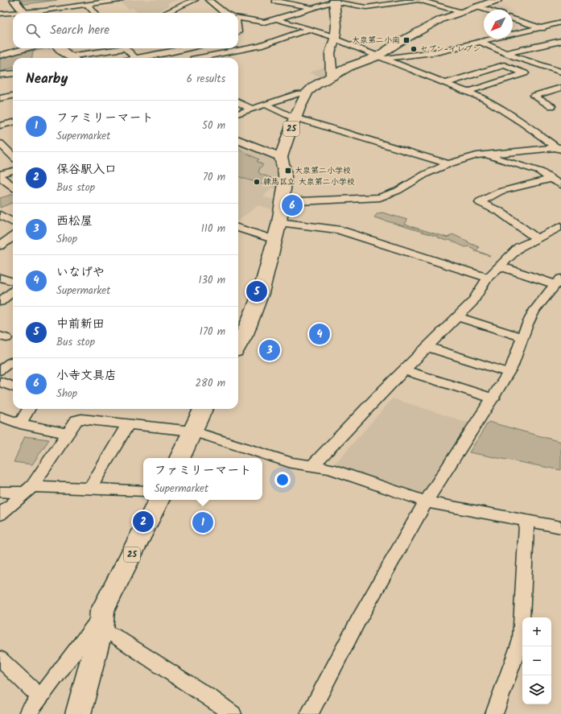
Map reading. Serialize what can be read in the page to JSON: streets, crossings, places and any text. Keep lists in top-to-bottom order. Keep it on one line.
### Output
{"streets":{"main road":["25"]},"places":{"transit":["大泉第二小南","大泉第二小学校"],"other":["セブン-イレブン","練馬区立 大泉第二小学校"]},"north":"bottom left","page":{"search":"Search here","heading":["Nearby","6 results"],"list":[{"mark":"1","name":"ファミリーマート","note":"Supermarket","value":"50 m"},{"mark":"2","name":"保谷駅入口","note":"Bus stop","value":"70 m"},{"mark":"3","name":"西松屋","note":"Shop","value":"110 m"},{"mark":"4","name":"いなげや","note":"Supermarket","value":"130 m"},{"mark":"5","name":"中前新田","note":"Bus stop","value":"170 m"},{"mark":"6","name":"小寺文具店","note":"Shop","value":"280 m"}],"pins":["6","5","4","3","2","1"],"popup":["ファミリーマート","Supermarket"],"map_buttons":["+","−"]}}
